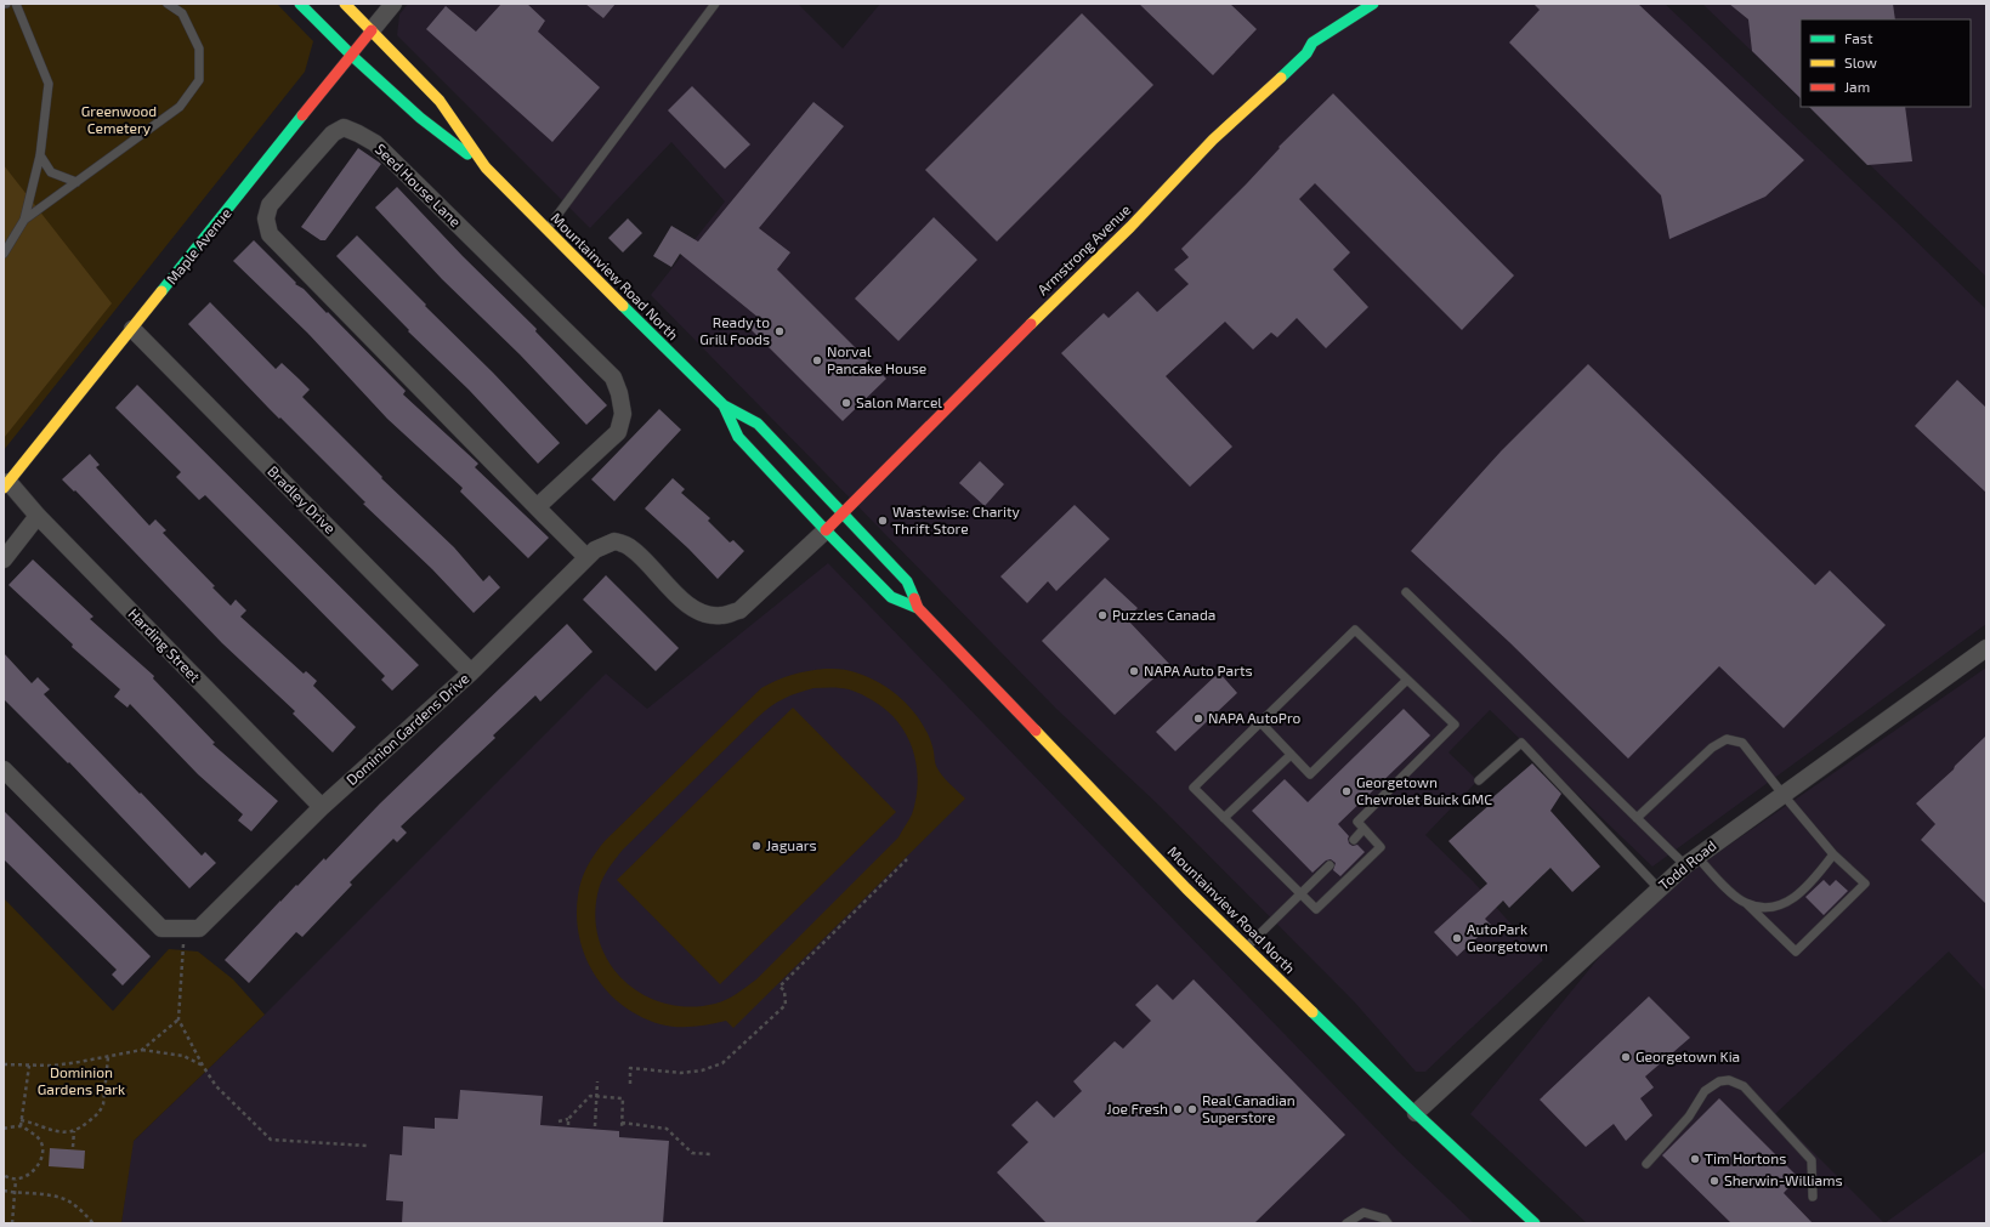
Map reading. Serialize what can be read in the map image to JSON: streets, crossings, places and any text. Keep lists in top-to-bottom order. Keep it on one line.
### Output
{"streets":{"main road":["Maple Avenue","Armstrong Avenue","Mountainview Road North"],"street":["Seed House Lane","Bradley Drive","Harding Street","Dominion Gardens Drive","Todd Road"]},"crossings":[["Seed House Lane","Dominion Gardens Drive"],["Maple Avenue","Mountainview Road North"],["Maple Avenue","Bradley Drive"],["Maple Avenue","Harding Street"],["Armstrong Avenue","Mountainview Road North"],["Armstrong Avenue","Dominion Gardens Drive"],["Mountainview Road North","Dominion Gardens Drive"],["Mountainview Road North","Todd Road"],["Bradley Drive","Dominion Gardens Drive"],["Harding Street","Dominion Gardens Drive"]],"parks":["Greenwood Cemetery","Dominion Gardens Park"],"places":["Ready to Grill Foods","Norval Pancake House","Salon Marcel","Wastewise: Charity Thrift Store","Puzzles Canada","NAPA Auto Parts","NAPA AutoPro","Georgetown Chevrolet Buick GMC","Jaguars","AutoPark Georgetown","Georgetown Kia","Joe Fresh","Real Canadian Superstore","Tim Hortons","Sherwin-Williams"],"legend":["Fast","Slow","Jam"]}
